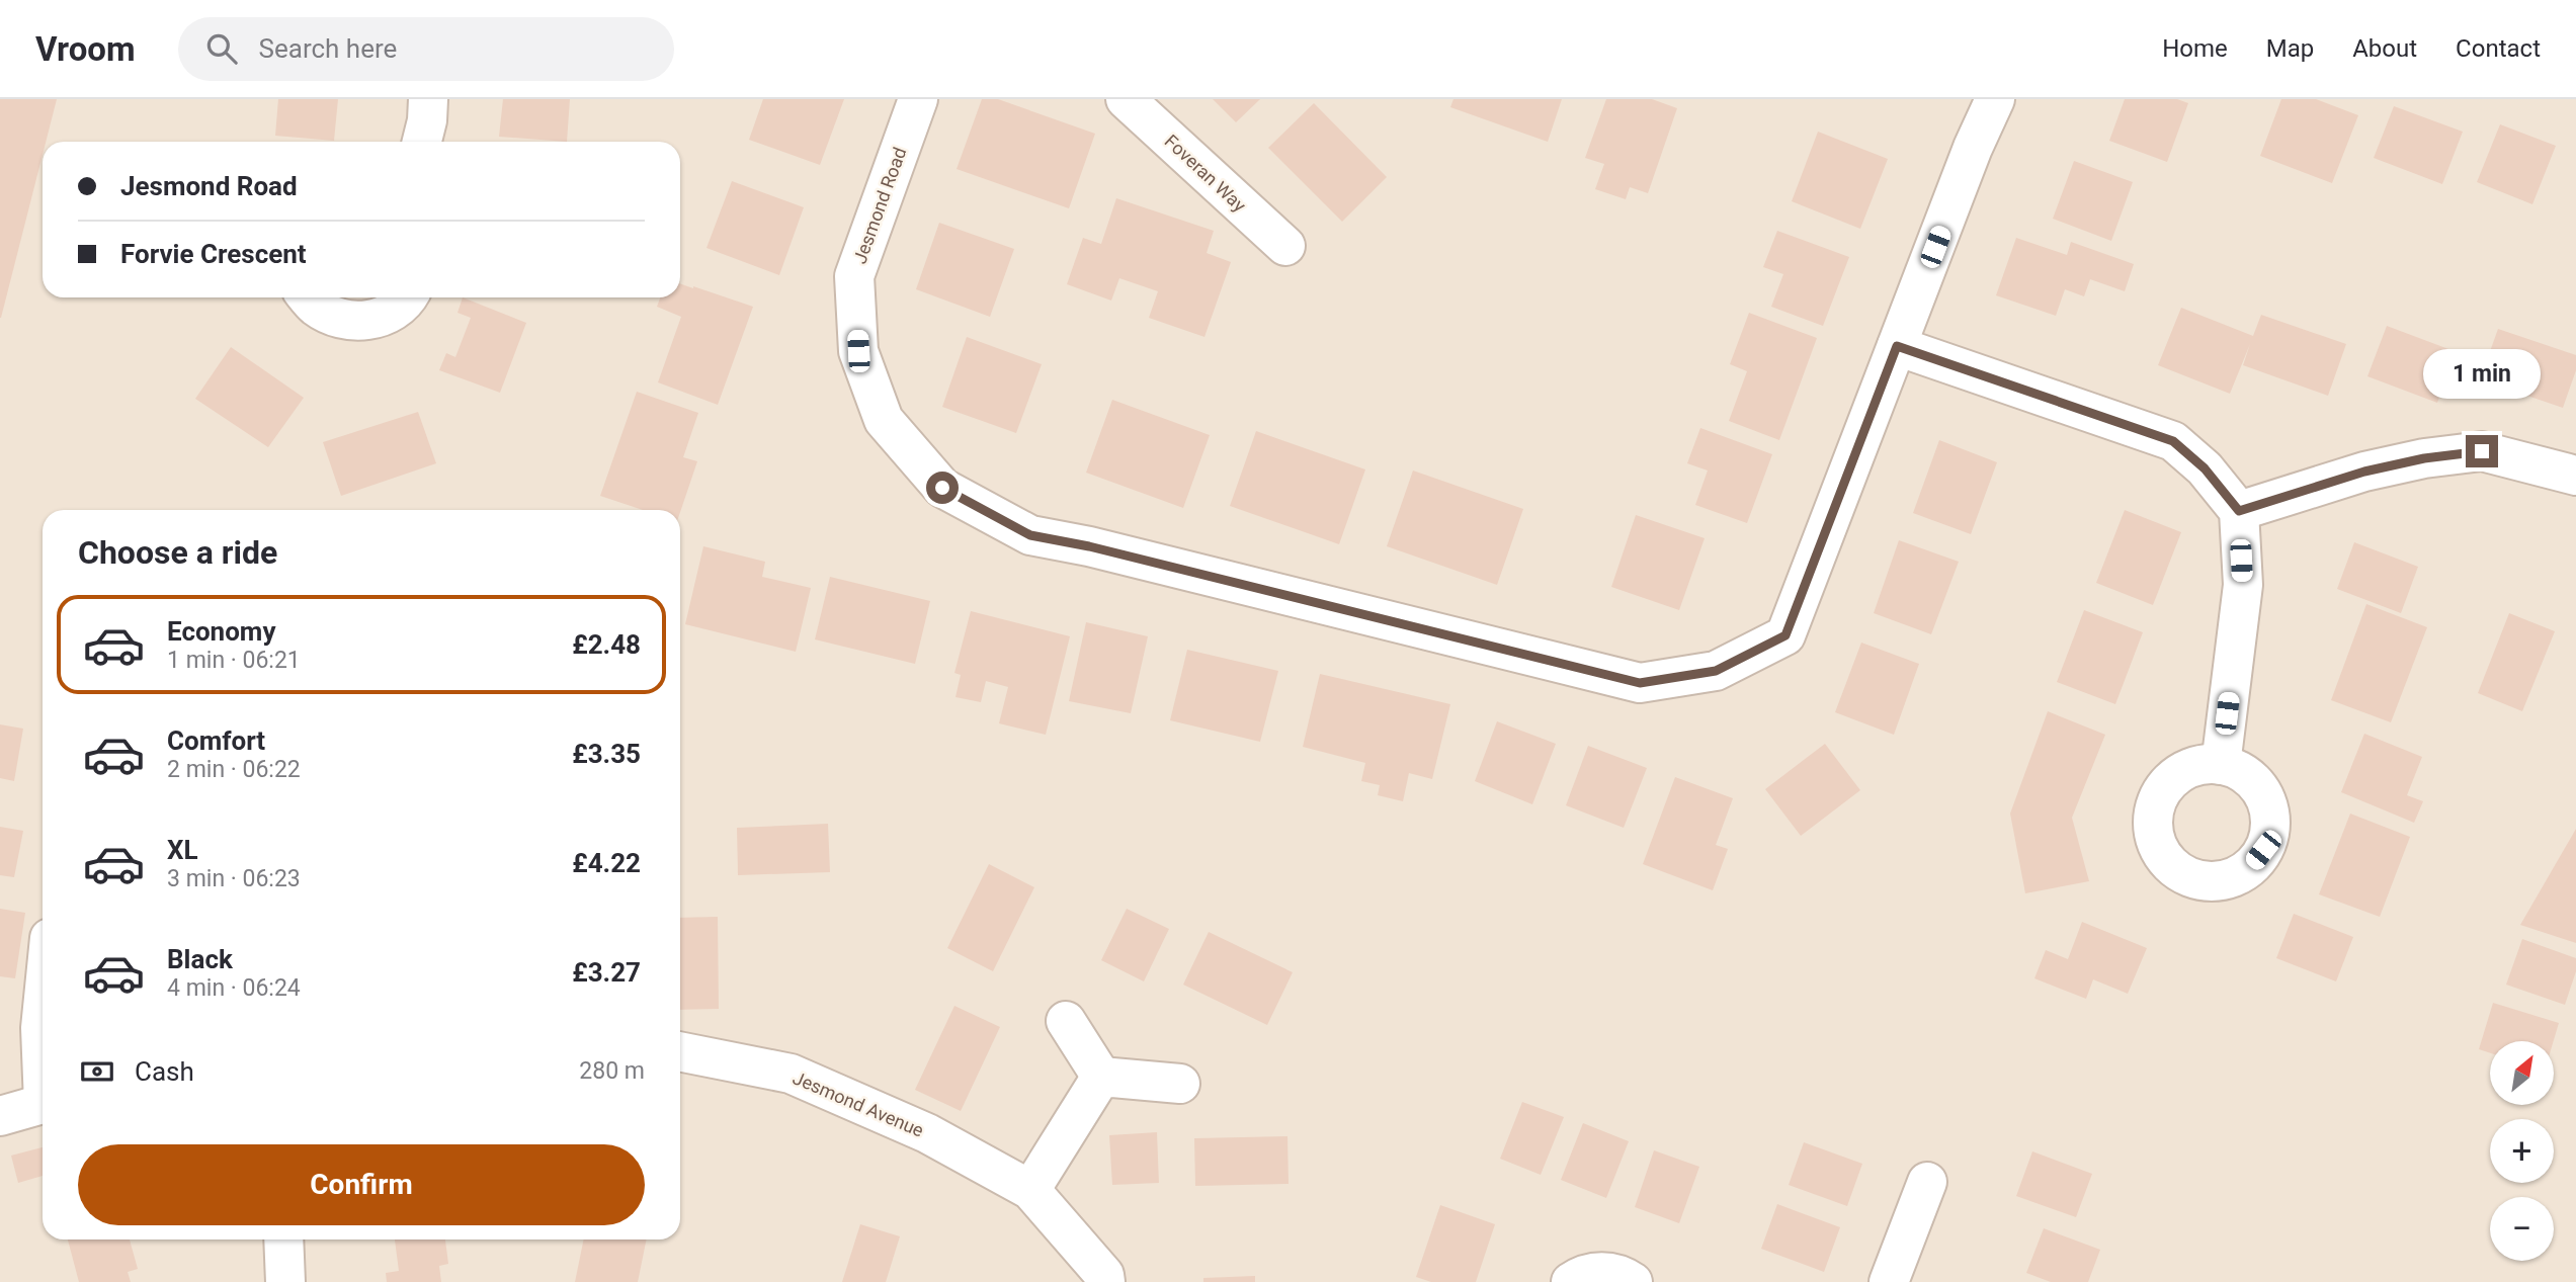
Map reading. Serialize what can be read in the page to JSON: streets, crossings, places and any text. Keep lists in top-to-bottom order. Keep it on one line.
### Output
{"streets":{"street":["Foveran Way","Jesmond Road","Jesmond Avenue"]},"north":"top right","page":{"header":"Vroom","search":"Search here","nav":["Home","Map","About","Contact"],"banner":["Jesmond Road","Forvie Crescent"],"bubble":"1 min","heading":"Choose a ride","list":[{"name":"Economy","note":"1 min · 06:21","value":"£2.48"},{"name":"Comfort","note":"2 min · 06:22","value":"£3.35"},{"name":"XL","note":"3 min · 06:23","value":"£4.22"},{"name":"Black","note":"4 min · 06:24","value":"£3.27"}],"pay":["Cash","280 m"],"map_buttons":["+","−"],"buttons":"Confirm"}}
